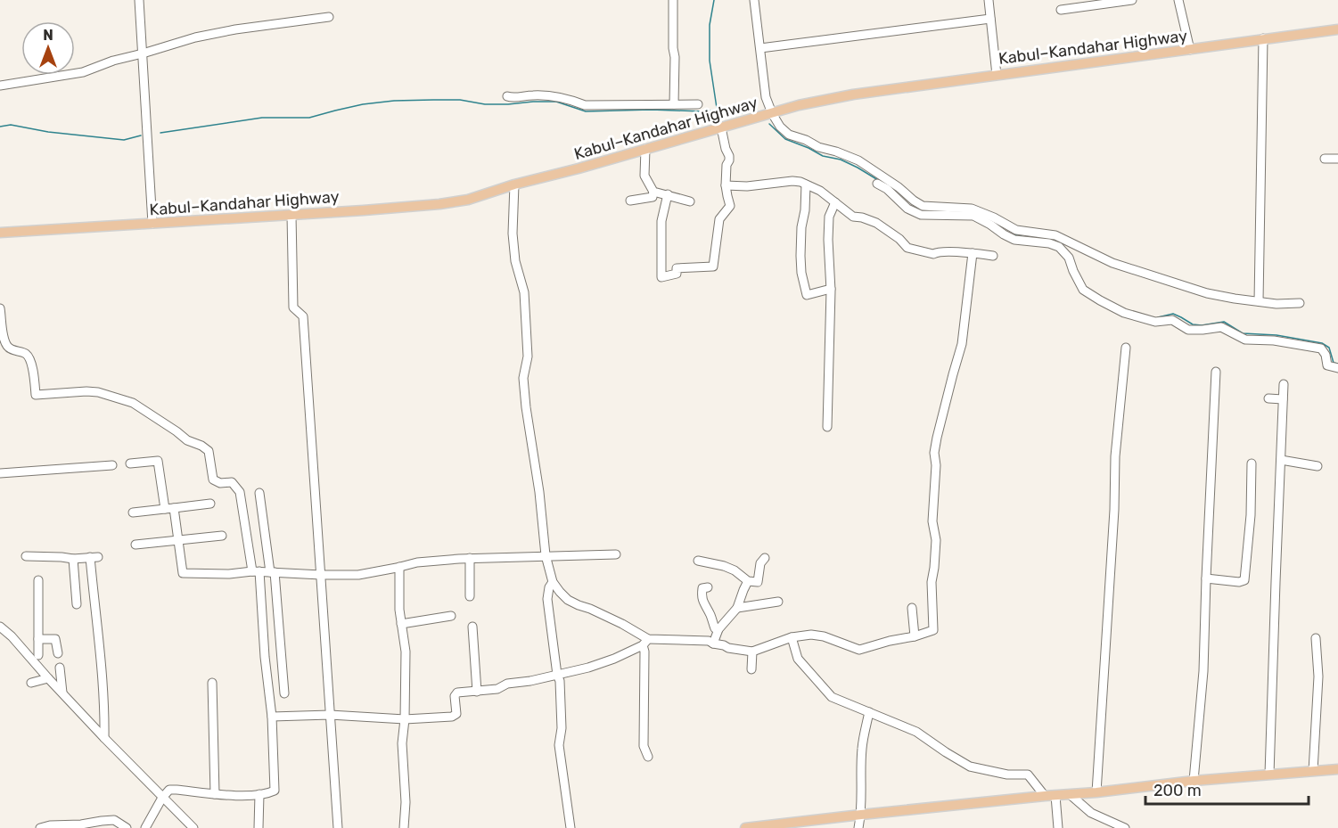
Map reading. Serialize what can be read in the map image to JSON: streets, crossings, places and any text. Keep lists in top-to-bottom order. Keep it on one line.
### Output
{"streets":{"main road":["Kabul–Kandahar Highway"]},"scale_bar":"200 m","north":"top"}
